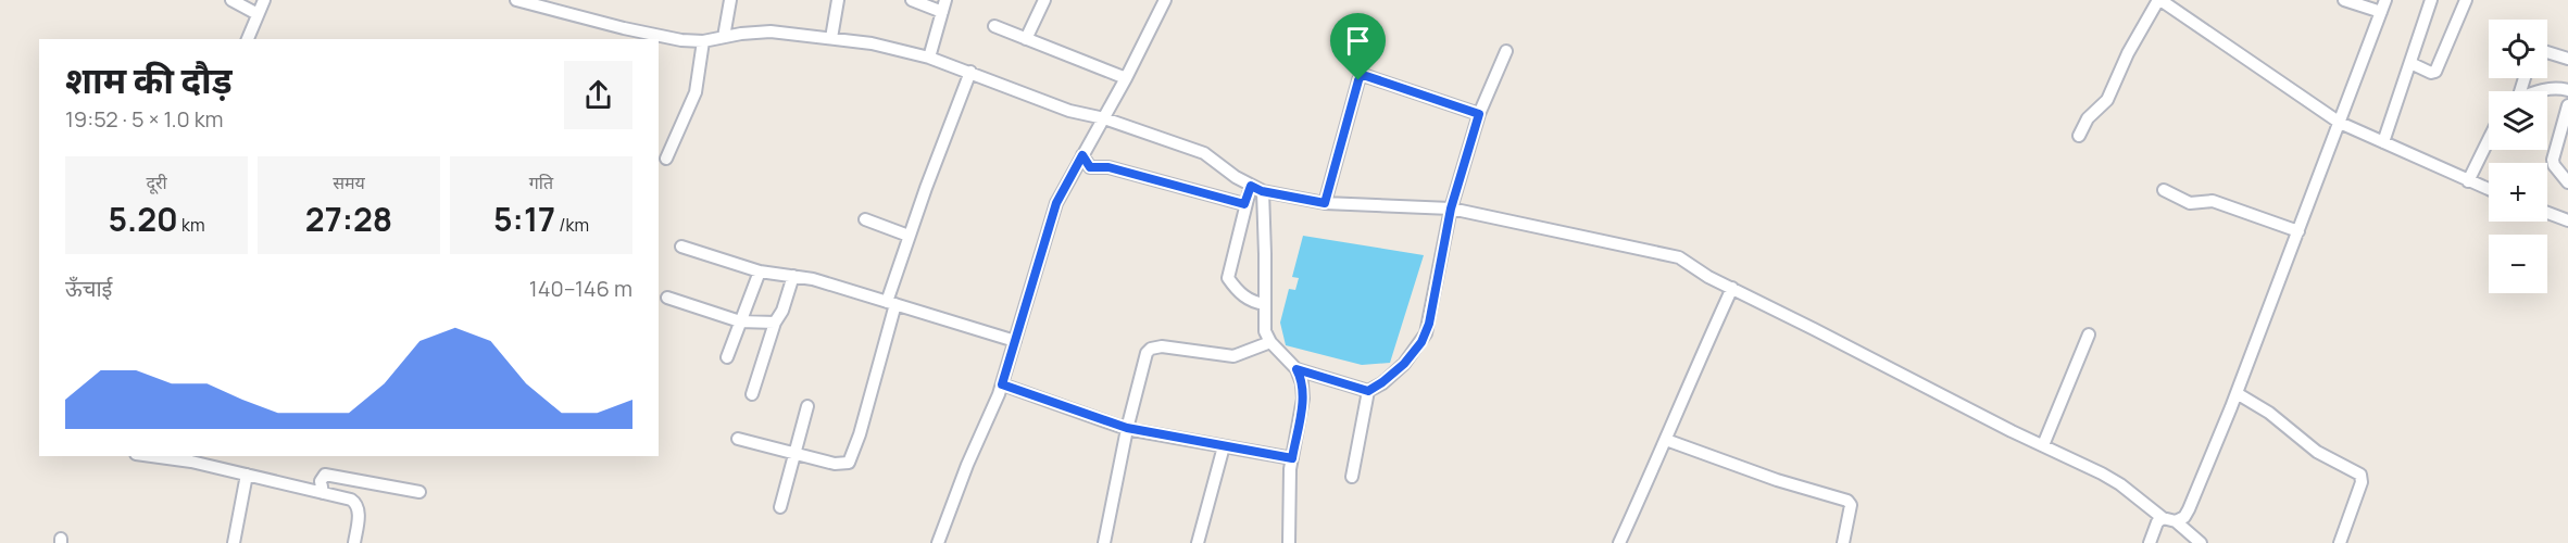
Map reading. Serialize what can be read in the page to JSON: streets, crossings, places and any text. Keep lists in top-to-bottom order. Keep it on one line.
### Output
{"page":{"map_buttons":["+","−"],"heading":["शाम की दौड़","19:52 · 5 × 1.0 km"],"stats":[["दूरी","5.20 km"],["समय","27:28"],["गति","5:17 /km"]],"chart":["ऊँचाई","140–146 m"]}}
